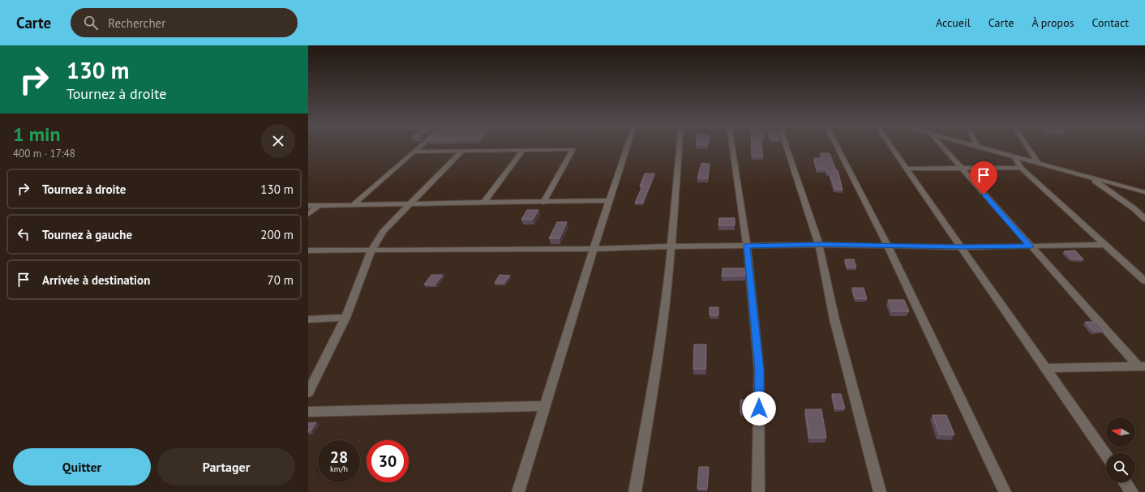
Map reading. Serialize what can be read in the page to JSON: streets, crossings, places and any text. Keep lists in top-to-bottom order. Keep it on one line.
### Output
{"north":"left","page":{"header":"Carte","search":"Rechercher","nav":["Accueil","Carte","À propos","Contact"],"turn":["130 m","Tournez à droite"],"heading":["1 min","400 m · 17:48"],"list":[{"name":"Tournez à droite","value":"130 m"},{"name":"Tournez à gauche","value":"200 m"},{"name":"Arrivée à destination","value":"70 m"}],"speed":"28 km/h","limit":"30","buttons":["Quitter","Partager"]}}
